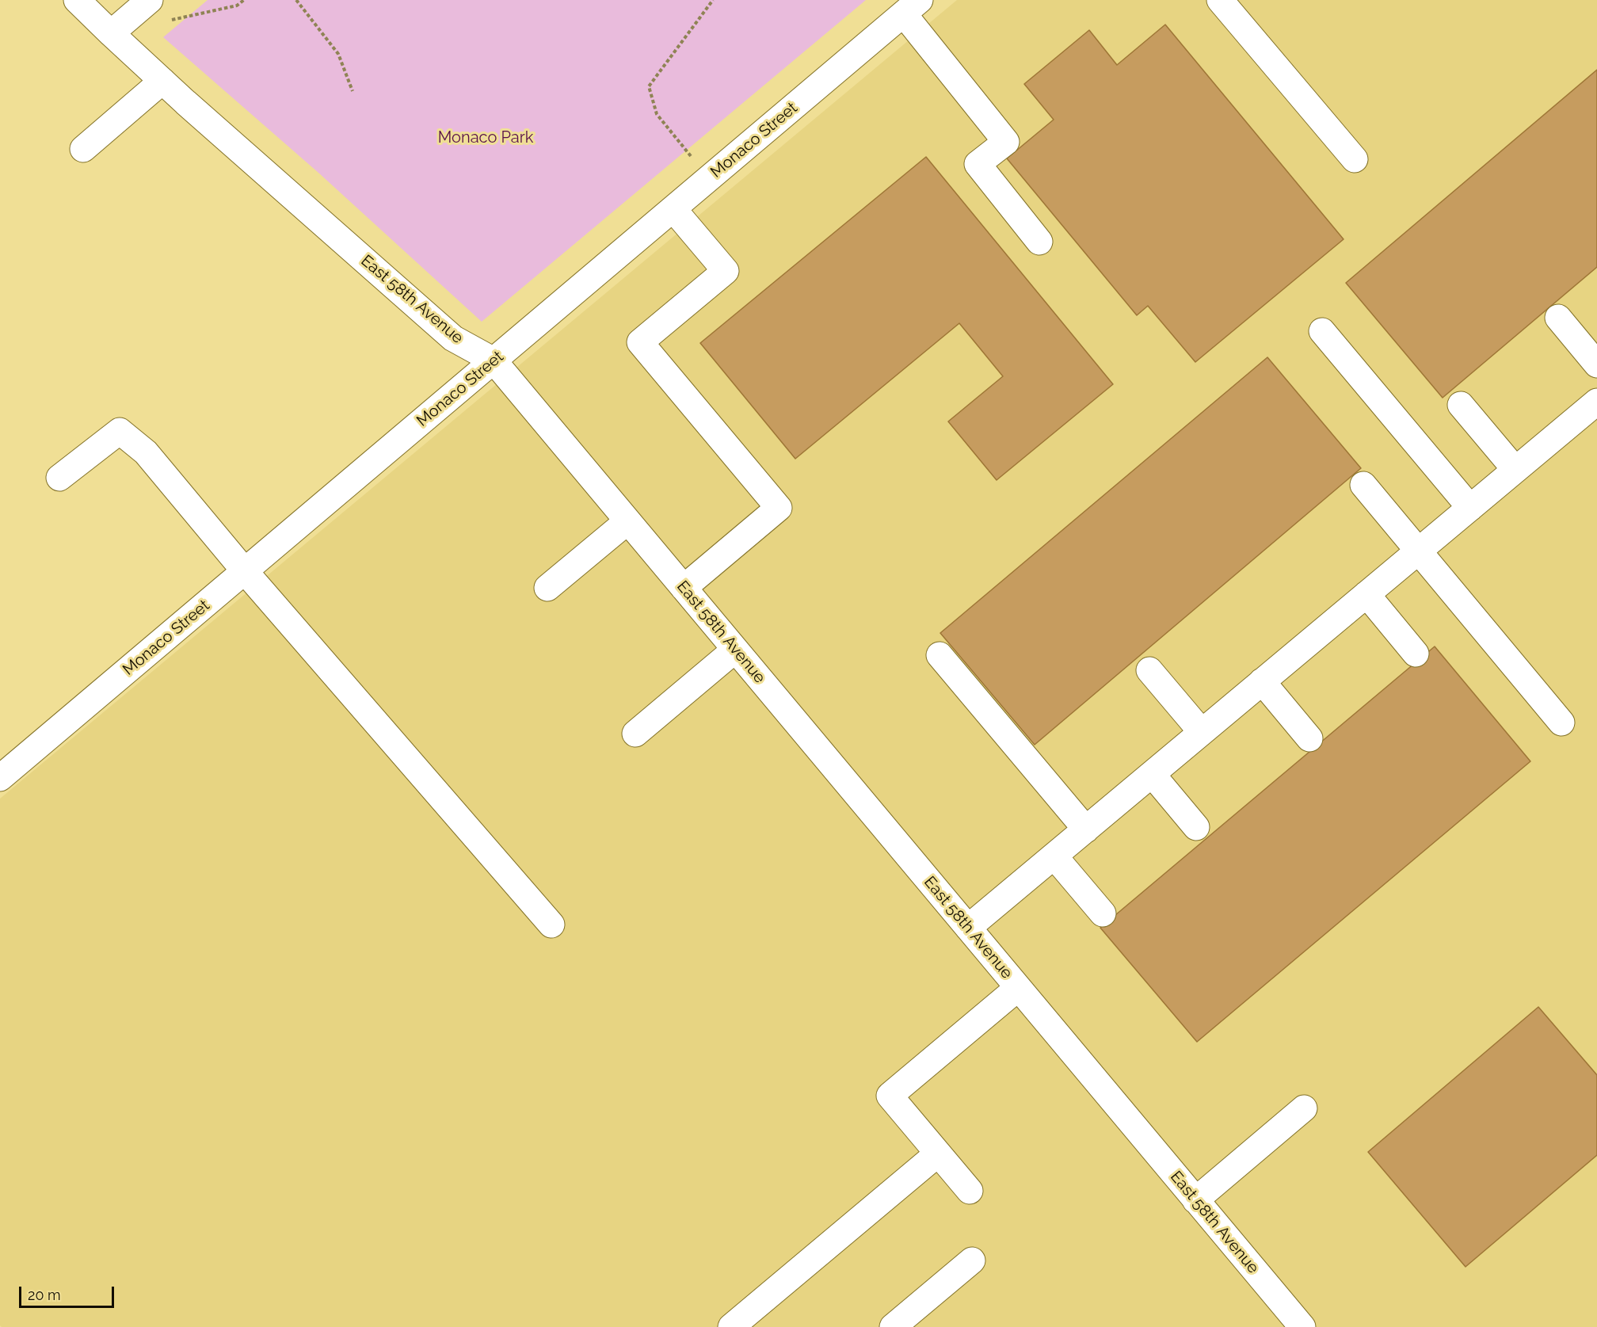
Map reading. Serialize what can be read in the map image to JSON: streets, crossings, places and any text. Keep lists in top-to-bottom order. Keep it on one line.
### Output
{"streets":{"street":["Monaco Street","East 58th Avenue"]},"crossings":[["Monaco Street","East 58th Avenue"]],"parks":["Monaco Park"],"scale_bar":"20 m"}
